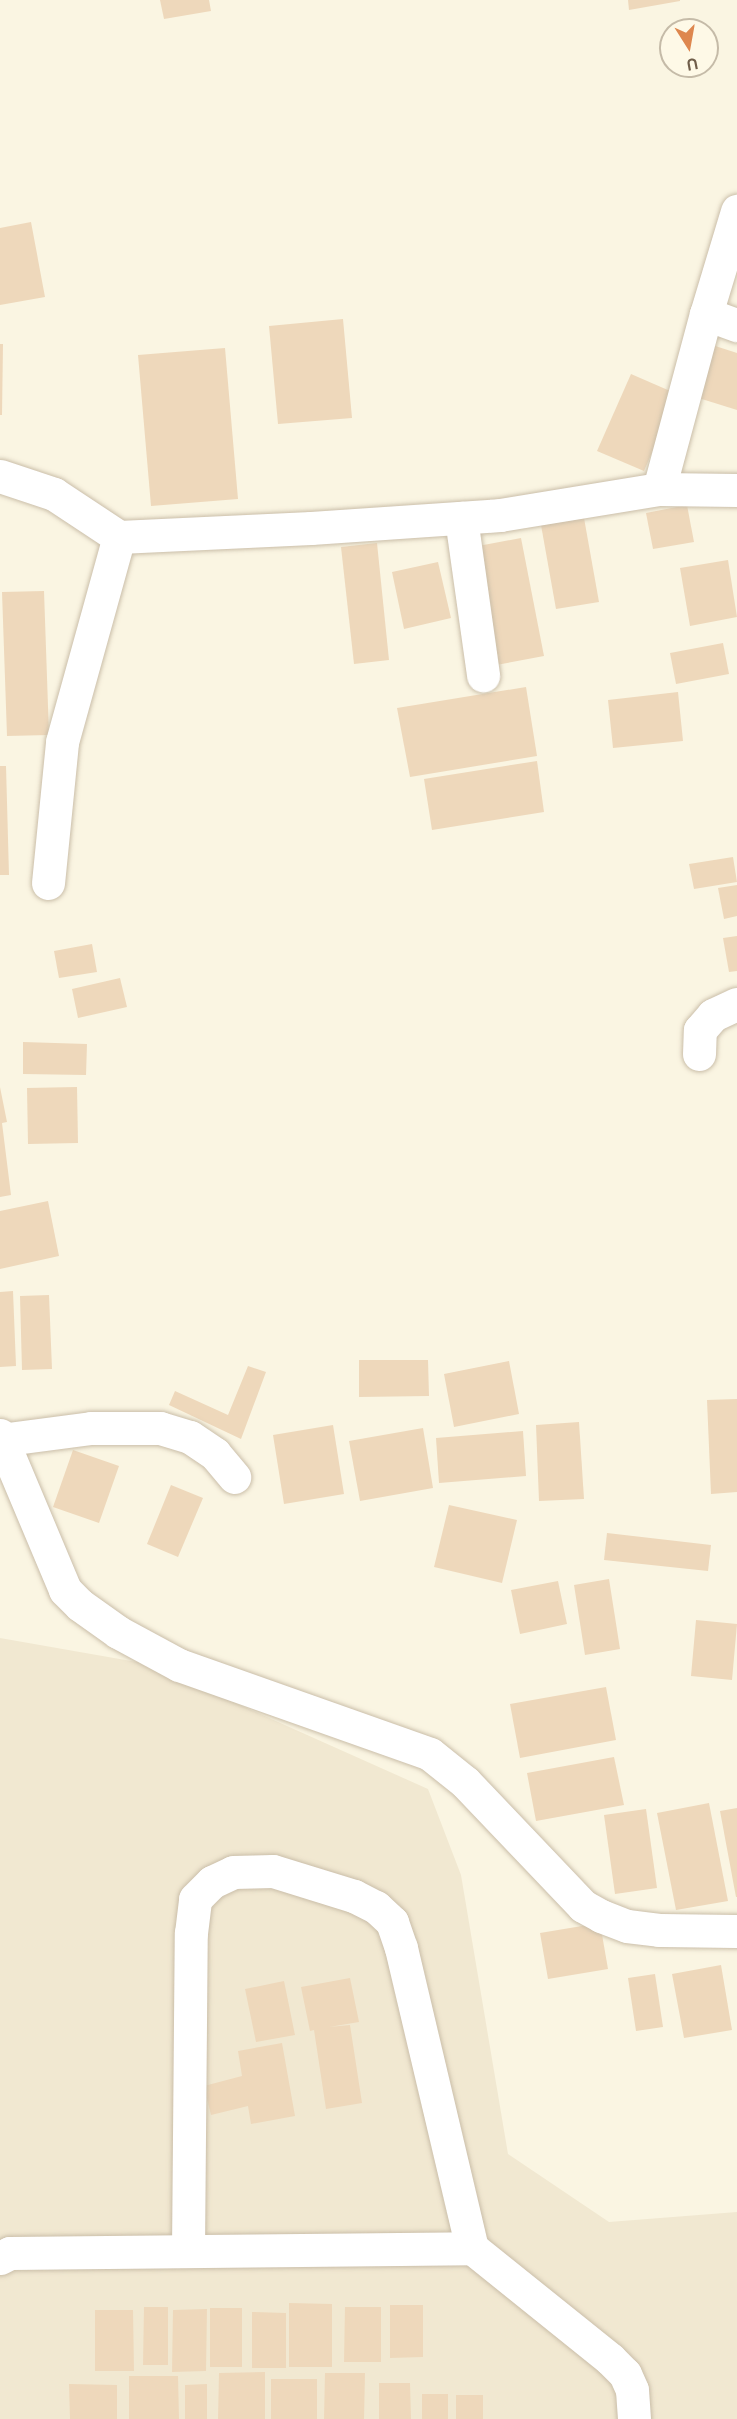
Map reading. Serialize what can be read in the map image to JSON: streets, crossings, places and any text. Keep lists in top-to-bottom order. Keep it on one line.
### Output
{"north":"bottom"}
